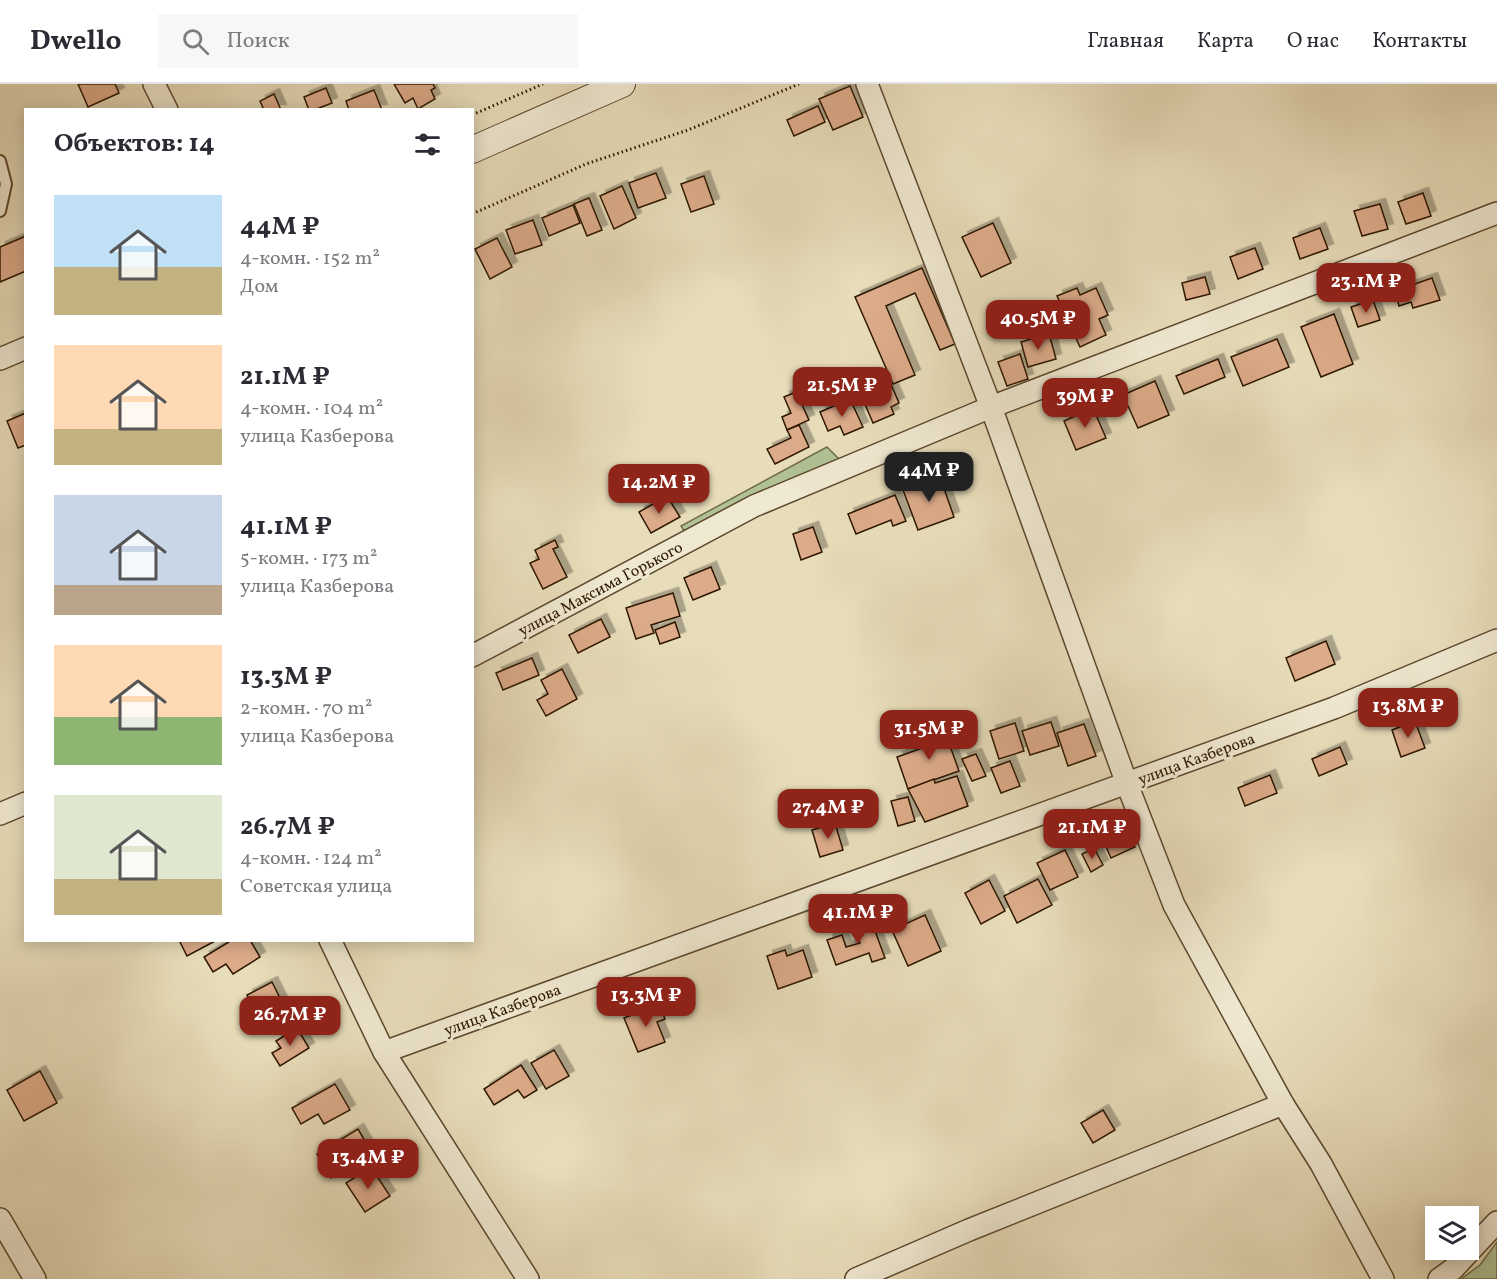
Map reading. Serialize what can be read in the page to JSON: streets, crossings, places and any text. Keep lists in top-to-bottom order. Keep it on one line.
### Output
{"streets":{"street":["улица Максима Горького","улица Казберова"]},"page":{"header":"Dwello","search":"Поиск","nav":["Главная","Карта","О нас","Контакты"],"heading":"Объектов: 14","list":[{"name":"44M ₽","note":"4-комн. · 152 m² · Дом"},{"name":"21.1M ₽","note":"4-комн. · 104 m² · улица Казберова"},{"name":"41.1M ₽","note":"5-комн. · 173 m² · улица Казберова"},{"name":"13.3M ₽","note":"2-комн. · 70 m² · улица Казберова"},{"name":"26.7M ₽","note":"4-комн. · 124 m² · Советская улица"}],"price":["23.1M ₽","40.5M ₽","21.5M ₽","39M ₽","44M ₽","14.2M ₽","13.8M ₽","31.5M ₽","27.4M ₽","21.1M ₽","41.1M ₽","13.3M ₽","26.7M ₽","13.4M ₽"]}}
